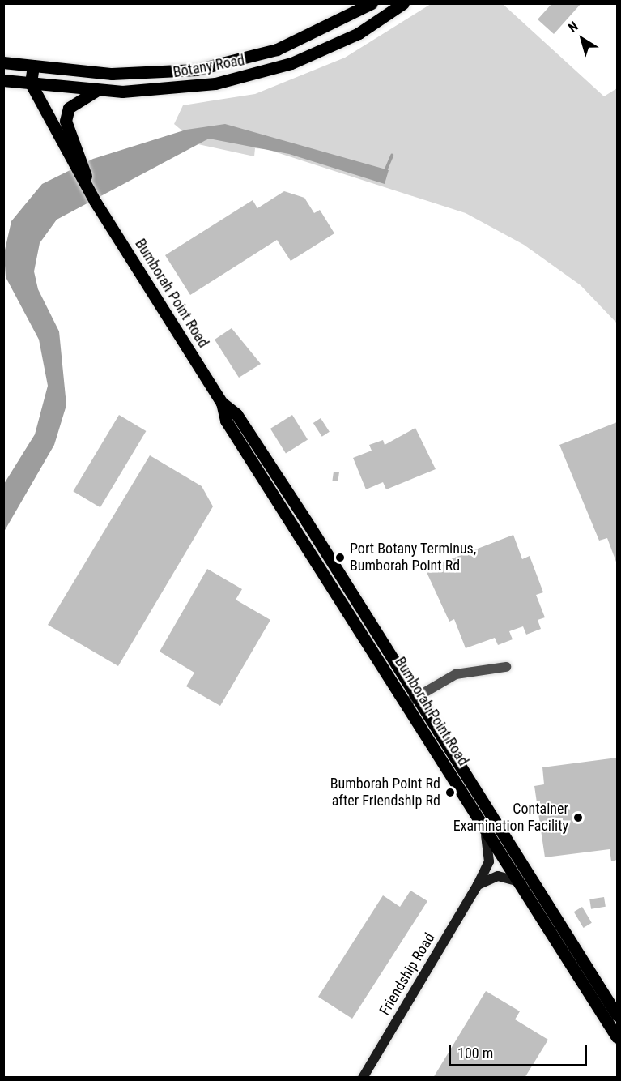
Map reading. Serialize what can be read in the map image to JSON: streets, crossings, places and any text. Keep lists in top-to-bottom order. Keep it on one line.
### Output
{"streets":{"main road":["Botany Road","Bumborah Point Road"],"street":["Friendship Road"]},"crossings":[["Botany Road","Bumborah Point Road"],["Bumborah Point Road","Friendship Road"]],"places":["Port Botany Terminus, Bumborah Point Rd","Bumborah Point Rd after Friendship Rd","Container Examination Facility"],"scale_bar":"100 m","north":"top left"}
